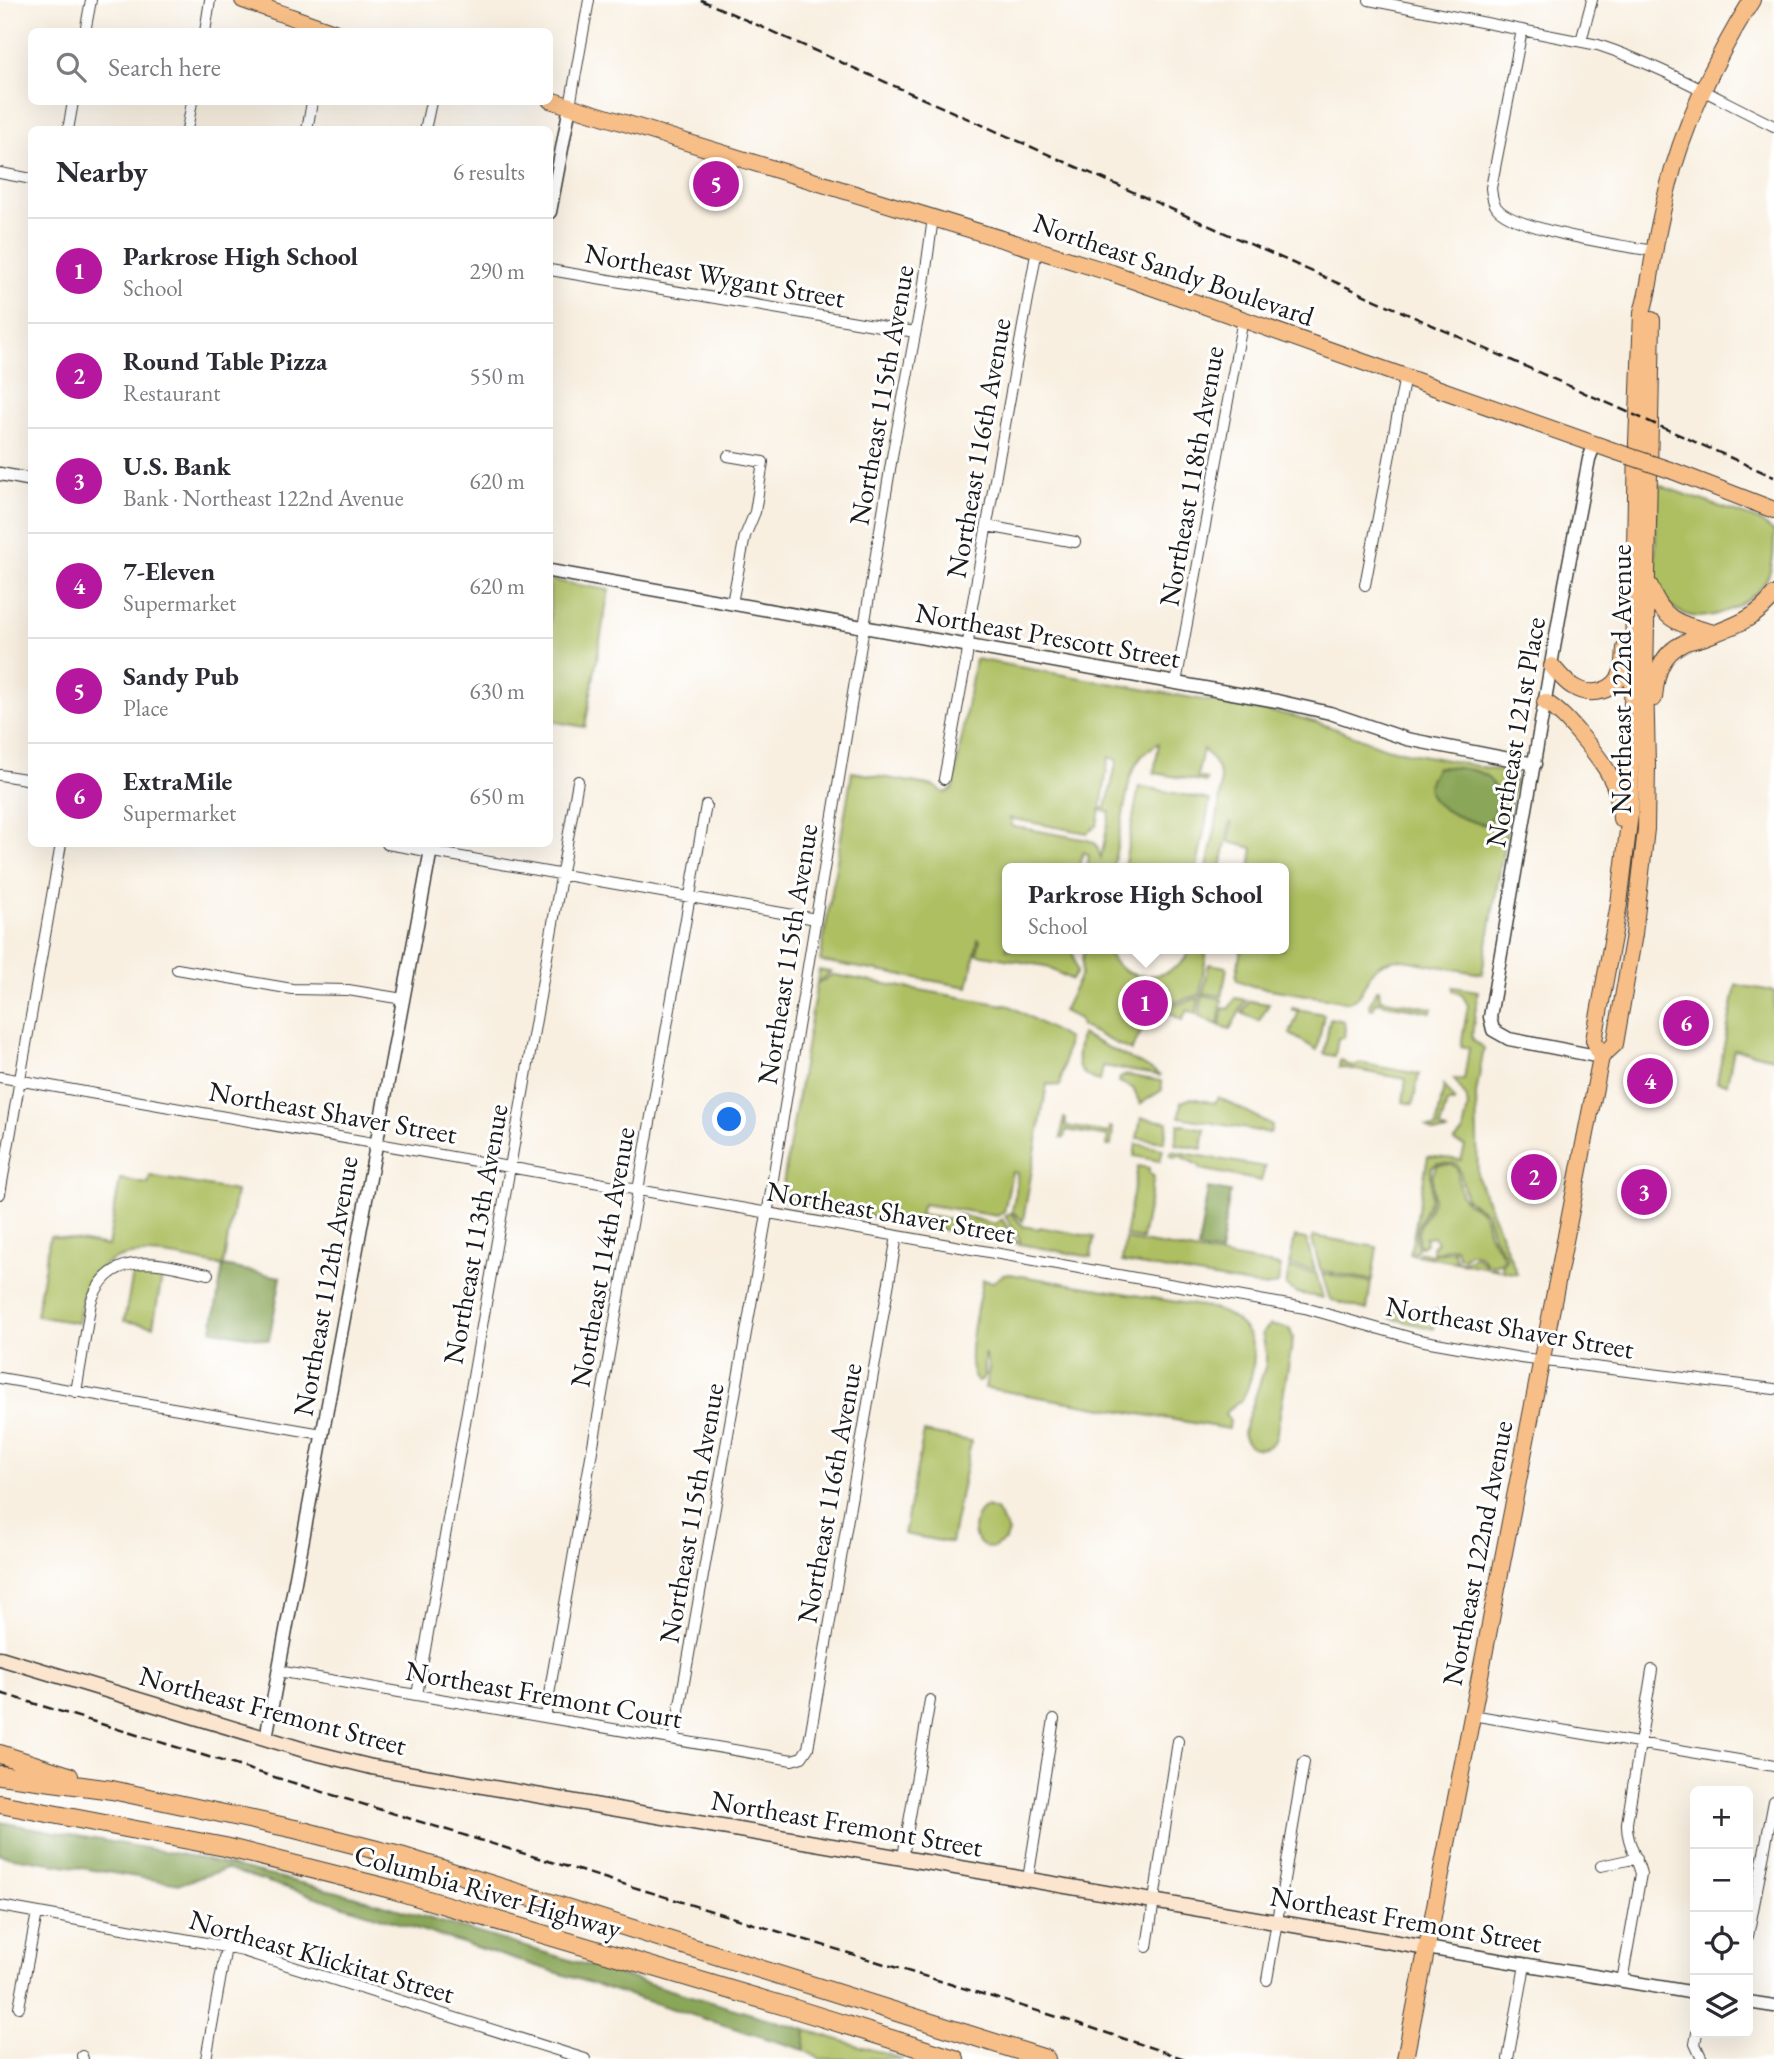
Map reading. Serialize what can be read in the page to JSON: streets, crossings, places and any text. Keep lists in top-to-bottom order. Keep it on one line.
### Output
{"streets":{"highway":["Columbia River Highway"],"main road":["Northeast Sandy Boulevard","Northeast 122nd Avenue","Northeast Fremont Street"],"street":["Northeast Wygant Street","Northeast 115th Avenue","Northeast 116th Avenue","Northeast 118th Avenue","Northeast Prescott Street","Northeast 121st Place","Northeast Shaver Street","Northeast 113th Avenue","Northeast 114th Avenue","Northeast 112th Avenue","Northeast Fremont Court","Northeast Klickitat Street"]},"crossings":[["Northeast Sandy Boulevard","Northeast 115th Avenue"],["Northeast Sandy Boulevard","Northeast 116th Avenue"],["Northeast Sandy Boulevard","Northeast 118th Avenue"],["Northeast Sandy Boulevard","Northeast 121st Place"],["Northeast Wygant Street","Northeast 115th Avenue"],["Northeast 115th Avenue","Northeast Prescott Street"],["Northeast 115th Avenue","Northeast Shaver Street"],["Northeast 115th Avenue","Northeast Fremont Court"],["Northeast 116th Avenue","Northeast Prescott Street"],["Northeast 116th Avenue","Northeast Shaver Street"],["Northeast 116th Avenue","Northeast Fremont Court"],["Northeast 118th Avenue","Northeast Prescott Street"],["Northeast Prescott Street","Northeast 121st Place"],["Northeast 122nd Avenue","Northeast 121st Place"],["Northeast 122nd Avenue","Northeast Shaver Street"],["Northeast 122nd Avenue","Northeast Fremont Street"],["Northeast Shaver Street","Northeast 113th Avenue"],["Northeast Shaver Street","Northeast 114th Avenue"],["Northeast Shaver Street","Northeast 112th Avenue"],["Northeast 113th Avenue","Northeast Fremont Court"],["Northeast 114th Avenue","Northeast Fremont Court"],["Northeast 112th Avenue","Northeast Fremont Court"],["Northeast 112th Avenue","Northeast Fremont Street"]],"page":{"search":"Search here","heading":["Nearby","6 results"],"pins":["5","1","6","4","2","3"],"list":[{"mark":"1","name":"Parkrose High School","note":"School","value":"290 m"},{"mark":"2","name":"Round Table Pizza","note":"Restaurant","value":"550 m"},{"mark":"3","name":"U.S. Bank","note":"Bank · Northeast 122nd Avenue","value":"620 m"},{"mark":"4","name":"7-Eleven","note":"Supermarket","value":"620 m"},{"mark":"5","name":"Sandy Pub","note":"Place","value":"630 m"},{"mark":"6","name":"ExtraMile","note":"Supermarket","value":"650 m"}],"popup":["Parkrose High School","School"],"map_buttons":["+","−"]}}
